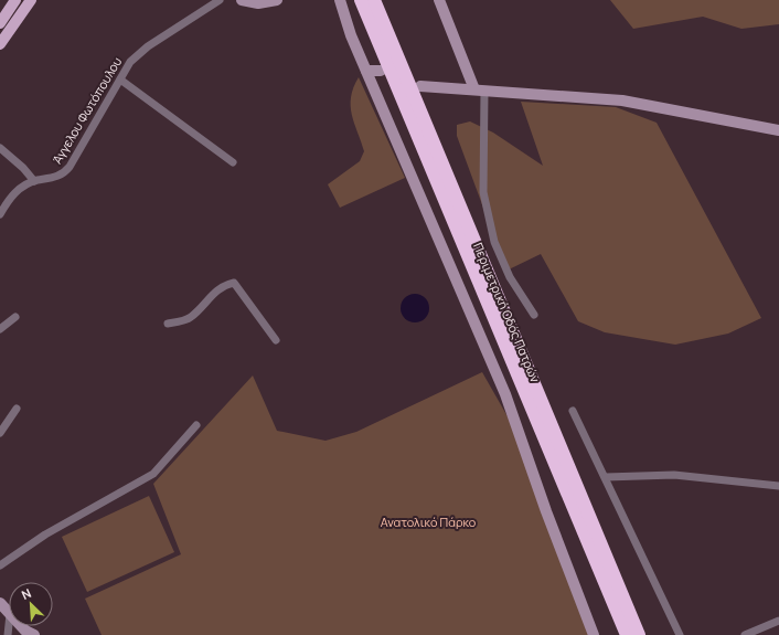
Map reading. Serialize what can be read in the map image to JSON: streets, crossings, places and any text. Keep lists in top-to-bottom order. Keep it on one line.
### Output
{"streets":{"highway":["Περιμετρική Οδός Πατρών"],"street":["Άγγελου Φωτόπουλου"]},"parks":["Ανατολικό Πάρκο"],"north":"top left"}
